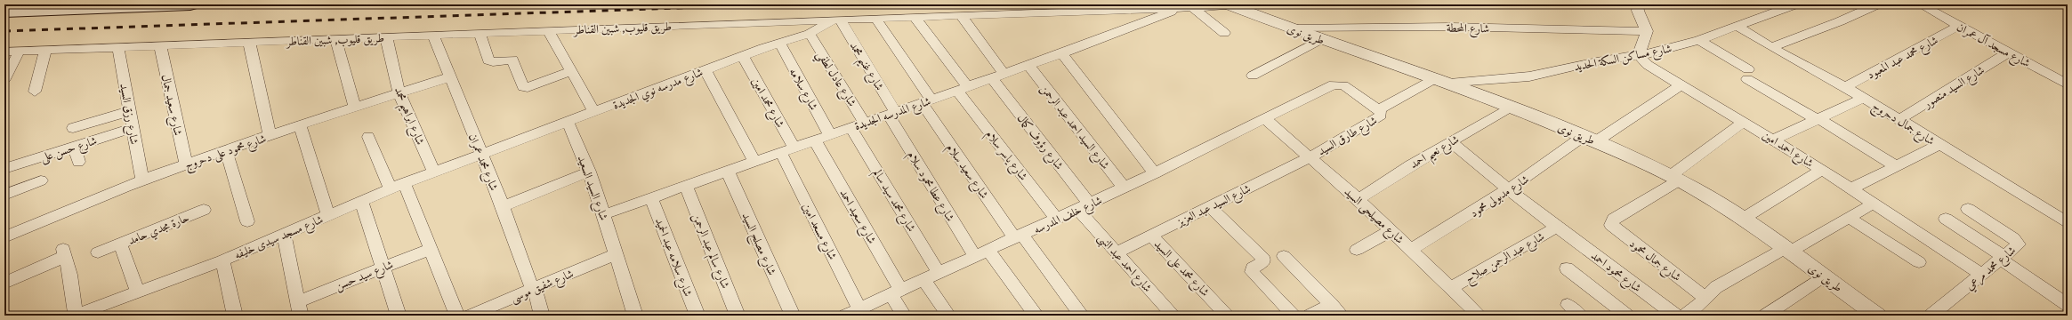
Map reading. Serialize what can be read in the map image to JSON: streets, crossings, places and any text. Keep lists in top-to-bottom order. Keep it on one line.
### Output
{"streets":{"street":["طريق قليوب, شبين القناطر","شارع المحطة","طريق نوى","شارع مسجد آل عمران","شارع مساكن السكة الحديد","شارع محمد عبد المعبود","شارع غنيم محمد","شارع عادل لطفي","شارع السيد منصور","شارع مدرسه نوي الجديدة","شارع سلامه","شارع محمد امين","شارع سعيد جمال","شارع المدرسه الجديدة","شارع رزق السيد","شارع ابراهيم محمد","شارع جمال دحروج","شارع السيد احمد عبد الرحمن","شارع طارق السيد","شارع رؤوف كمال","شارع حسن على","شارع احمد امين","شارع محمود على دحروج","شارع نعيم احمد","شارع ياسر سلام","شارع محمد عمران","شارع سعيد سلام","شارع عطا محمود سلام","شارع السيد السعيد","شارع مدبولى محمود","شارع محمد سيد سالم","شارع السيد عبد العزيز","شارع خلف المدرسه","شارع مصيلحى السيد","شارع سعيد احمد","حارة مجدي حامد","شارع مسعد امين","شارع مسجد سيدى خليفه","شارع مصلح السيد","شارع سالم عبد الرحمن","شارع سلامه عبد الحميد","شارع عبد الرحمن صلاح","شارع جمال محمود","شارع احمد عبد النبى","شارع محمد على السيد","شارع محمد مرعي","شارع محمود احمد","شارع سيد حسن","شارع شفيق موسى"]},"crossings":[["طريق قليوب, شبين القناطر","طريق نوى"],["طريق قليوب, شبين القناطر","شارع غنيم محمد"],["طريق قليوب, شبين القناطر","شارع مدرسه نوي الجديدة"],["طريق قليوب, شبين القناطر","شارع سعيد جمال"],["طريق قليوب, شبين القناطر","شارع المدرسه الجديدة"],["طريق قليوب, شبين القناطر","شارع رزق السيد"],["طريق قليوب, شبين القناطر","شارع ابراهيم محمد"],["طريق قليوب, شبين القناطر","شارع رؤوف كمال"],["طريق قليوب, شبين القناطر","شارع ياسر سلام"],["طريق قليوب, شبين القناطر","شارع محمد عمران"],["طريق قليوب, شبين القناطر","شارع سعيد سلام"],["شارع المحطة","طريق نوى"],["طريق نوى","شارع مساكن السكة الحديد"],["طريق نوى","شارع طارق السيد"],["طريق نوى","شارع نعيم احمد"],["طريق نوى","شارع مدبولى محمود"],["طريق نوى","شارع جمال محمود"],["شارع مسجد آل عمران","شارع محمد عبد المعبود"],["شارع مسجد آل عمران","شارع السيد منصور"],["شارع مساكن السكة الحديد","شارع جمال دحروج"],["شارع مساكن السكة الحديد","شارع طارق السيد"],["شارع مساكن السكة الحديد","شارع احمد امين"],["شارع محمد عبد المعبود","شارع جمال دحروج"],["شارع غنيم محمد","شارع مدرسه نوي الجديدة"],["شارع غنيم محمد","شارع المدرسه الجديدة"],["شارع غنيم محمد","شارع عطا محمود سلام"],["شارع عادل لطفي","شارع مدرسه نوي الجديدة"],["شارع عادل لطفي","شارع المدرسه الجديدة"],["شارع عادل لطفي","شارع محمد سيد سالم"],["شارع السيد منصور","شارع جمال دحروج"],["شارع مدرسه نوي الجديدة","شارع سلامه"],["شارع مدرسه نوي الجديدة","شارع محمد امين"],["شارع مدرسه نوي الجديدة","شارع محمد عمران"],["شارع مدرسه نوي الجديدة","شارع السيد السعيد"],["شارع مدرسه نوي الجديدة","شارع مسجد سيدى خليفه"],["شارع سلامه","شارع المدرسه الجديدة"],["شارع محمد امين","شارع المدرسه الجديدة"],["شارع محمد امين","شارع مسعد امين"],["شارع سعيد جمال","شارع محمود على دحروج"],["شارع المدرسه الجديدة","شارع السيد احمد عبد الرحمن"],["شارع المدرسه الجديدة","شارع رؤوف كمال"],["شارع المدرسه الجديدة","شارع ياسر سلام"],["شارع المدرسه الجديدة","شارع سعيد سلام"],["شارع المدرسه الجديدة","شارع عطا محمود سلام"],["شارع المدرسه الجديدة","شارع السيد السعيد"],["شارع المدرسه الجديدة","شارع محمد سيد سالم"],["شارع المدرسه الجديدة","شارع سعيد احمد"],["شارع المدرسه الجديدة","شارع مسعد امين"],["شارع المدرسه الجديدة","شارع مصلح السيد"],["شارع المدرسه الجديدة","شارع سالم عبد الرحمن"],["شارع المدرسه الجديدة","شارع سلامه عبد الحميد"],["شارع رزق السيد","شارع حسن على"],["شارع رزق السيد","شارع محمود على دحروج"],["شارع ابراهيم محمد","شارع محمود على دحروج"],["شارع ابراهيم محمد","شارع مسجد سيدى خليفه"],["شارع السيد احمد عبد الرحمن","شارع خلف المدرسه"],["شارع طارق السيد","شارع السيد عبد العزيز"],["شارع طارق السيد","شارع خلف المدرسه"],["شارع طارق السيد","شارع مصيلحى السيد"],["شارع رؤوف كمال","شارع خلف المدرسه"],["شارع رؤوف كمال","شارع احمد عبد النبى"],["شارع احمد امين","شارع مدبولى محمود"],["شارع احمد امين","شارع محمد مرعي"],["شارع محمود على دحروج","شارع محمد عمران"],["شارع نعيم احمد","شارع مصيلحى السيد"],["شارع نعيم احمد","شارع محمود احمد"],["شارع ياسر سلام","شارع خلف المدرسه"],["شارع محمد عمران","شارع مسجد سيدى خليفه"],["شارع محمد عمران","شارع شفيق موسى"],["شارع سعيد سلام","شارع خلف المدرسه"],["شارع عطا محمود سلام","شارع خلف المدرسه"],["شارع السيد السعيد","شارع شفيق موسى"],["شارع مدبولى محمود","شارع مصيلحى السيد"],["شارع مدبولى محمود","شارع محمود احمد"],["شارع محمد سيد سالم","شارع خلف المدرسه"],["شارع السيد عبد العزيز","شارع مصيلحى السيد"],["شارع السيد عبد العزيز","شارع احمد عبد النبى"],["شارع السيد عبد العزيز","شارع محمد على السيد"],["شارع خلف المدرسه","شارع مصيلحى السيد"],["شارع خلف المدرسه","شارع سعيد احمد"],["شارع خلف المدرسه","شارع مسعد امين"],["شارع خلف المدرسه","شارع احمد عبد النبى"],["شارع مصيلحى السيد","شارع عبد الرحمن صلاح"],["حارة مجدي حامد","شارع مسجد سيدى خليفه"],["شارع عبد الرحمن صلاح","شارع محمود احمد"]]}
